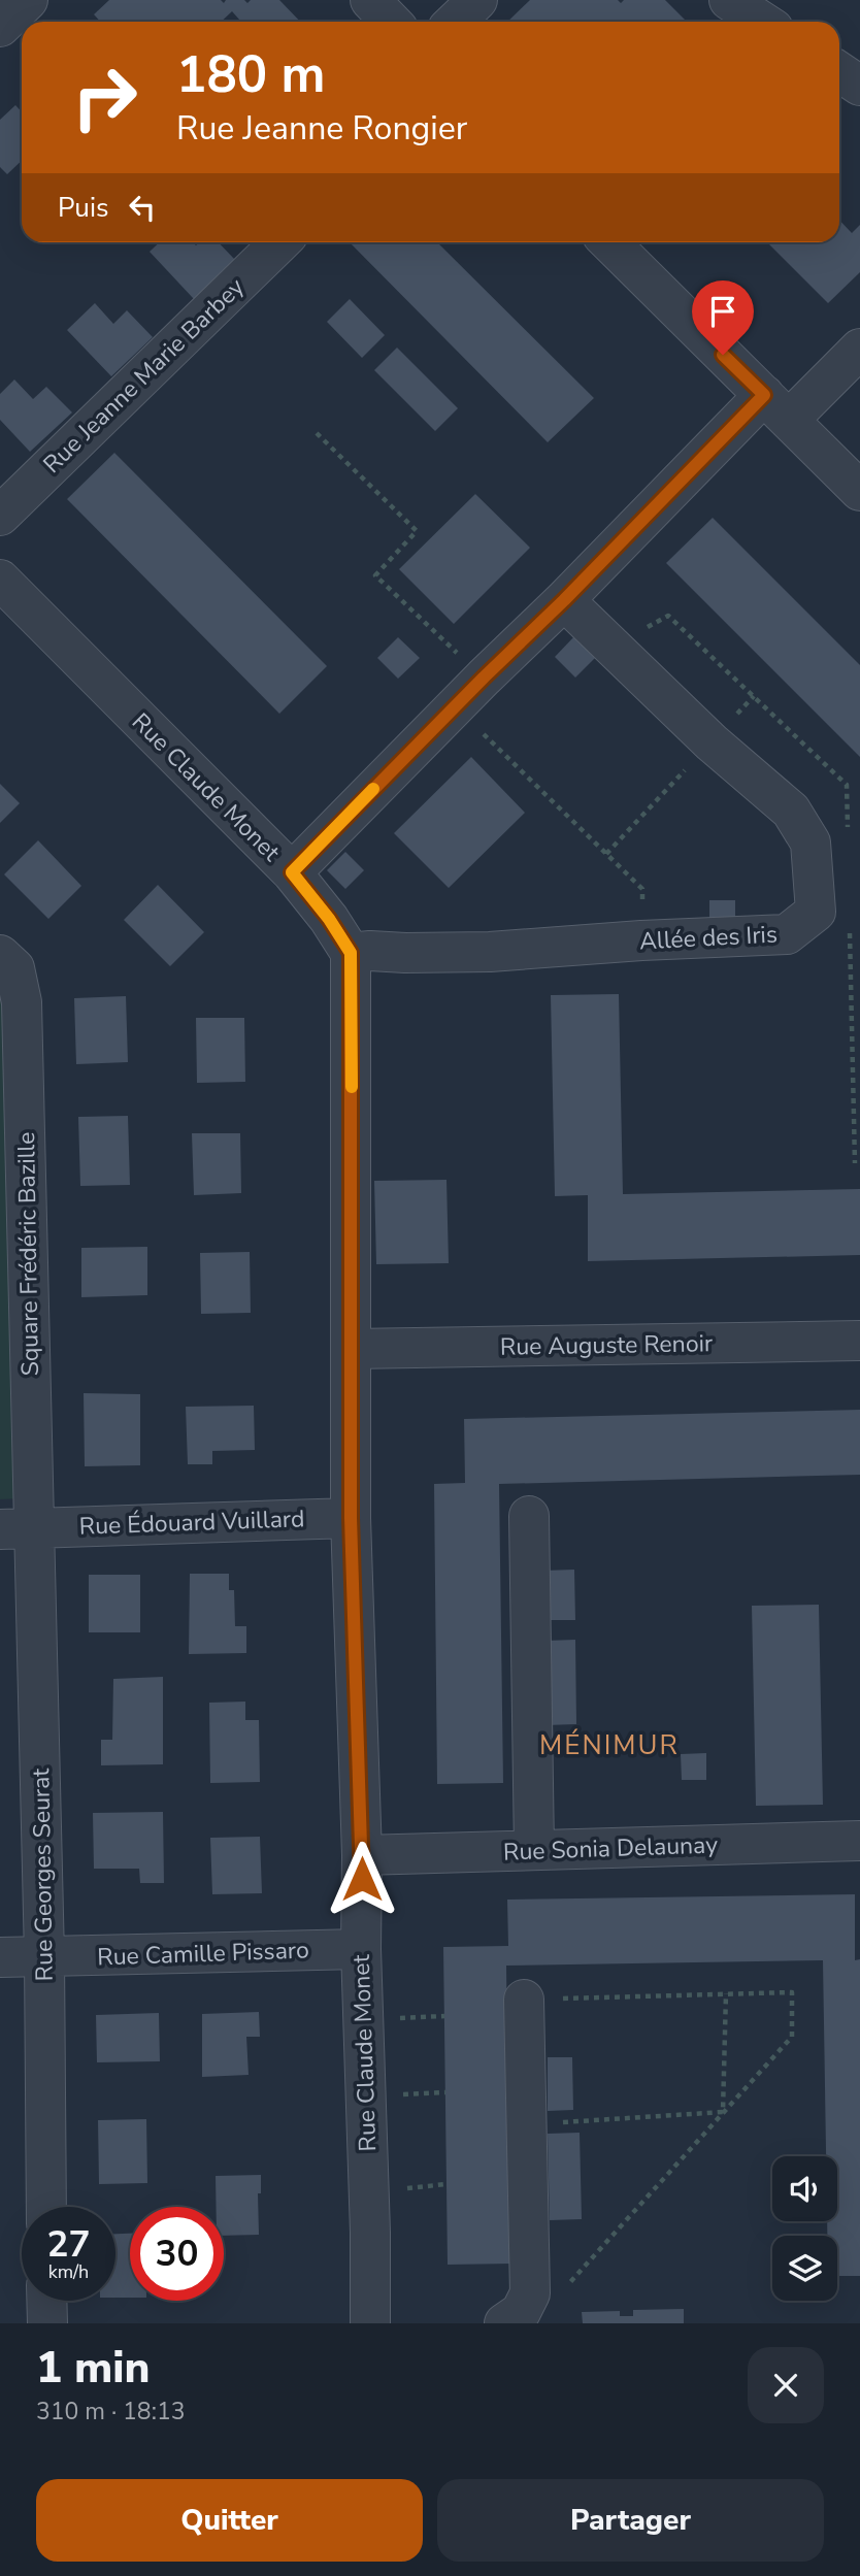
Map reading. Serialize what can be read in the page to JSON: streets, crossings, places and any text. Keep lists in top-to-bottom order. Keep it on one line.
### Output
{"streets":{"street":["Rue Jeanne Marie Barbey","Rue Claude Monet","Allée des Iris","Square Frédéric Bazille","Rue Auguste Renoir","Rue Édouard Vuillard","Rue Sonia Delaunay","Rue Georges Seurat","Rue Camille Pissaro"]},"crossings":[["Rue Claude Monet","Allée des Iris"],["Rue Claude Monet","Rue Auguste Renoir"],["Rue Claude Monet","Rue Édouard Vuillard"],["Rue Claude Monet","Rue Sonia Delaunay"],["Rue Claude Monet","Rue Camille Pissaro"],["Square Frédéric Bazille","Rue Édouard Vuillard"],["Square Frédéric Bazille","Rue Georges Seurat"],["Rue Édouard Vuillard","Rue Georges Seurat"],["Rue Georges Seurat","Rue Camille Pissaro"]],"districts":["MÉNIMUR"],"page":{"turn":["180 m","Rue Jeanne Rongier"],"then":"Puis","speed":"27 km/h","limit":"30","heading":["1 min","310 m · 18:13"],"buttons":["Quitter","Partager"]}}
